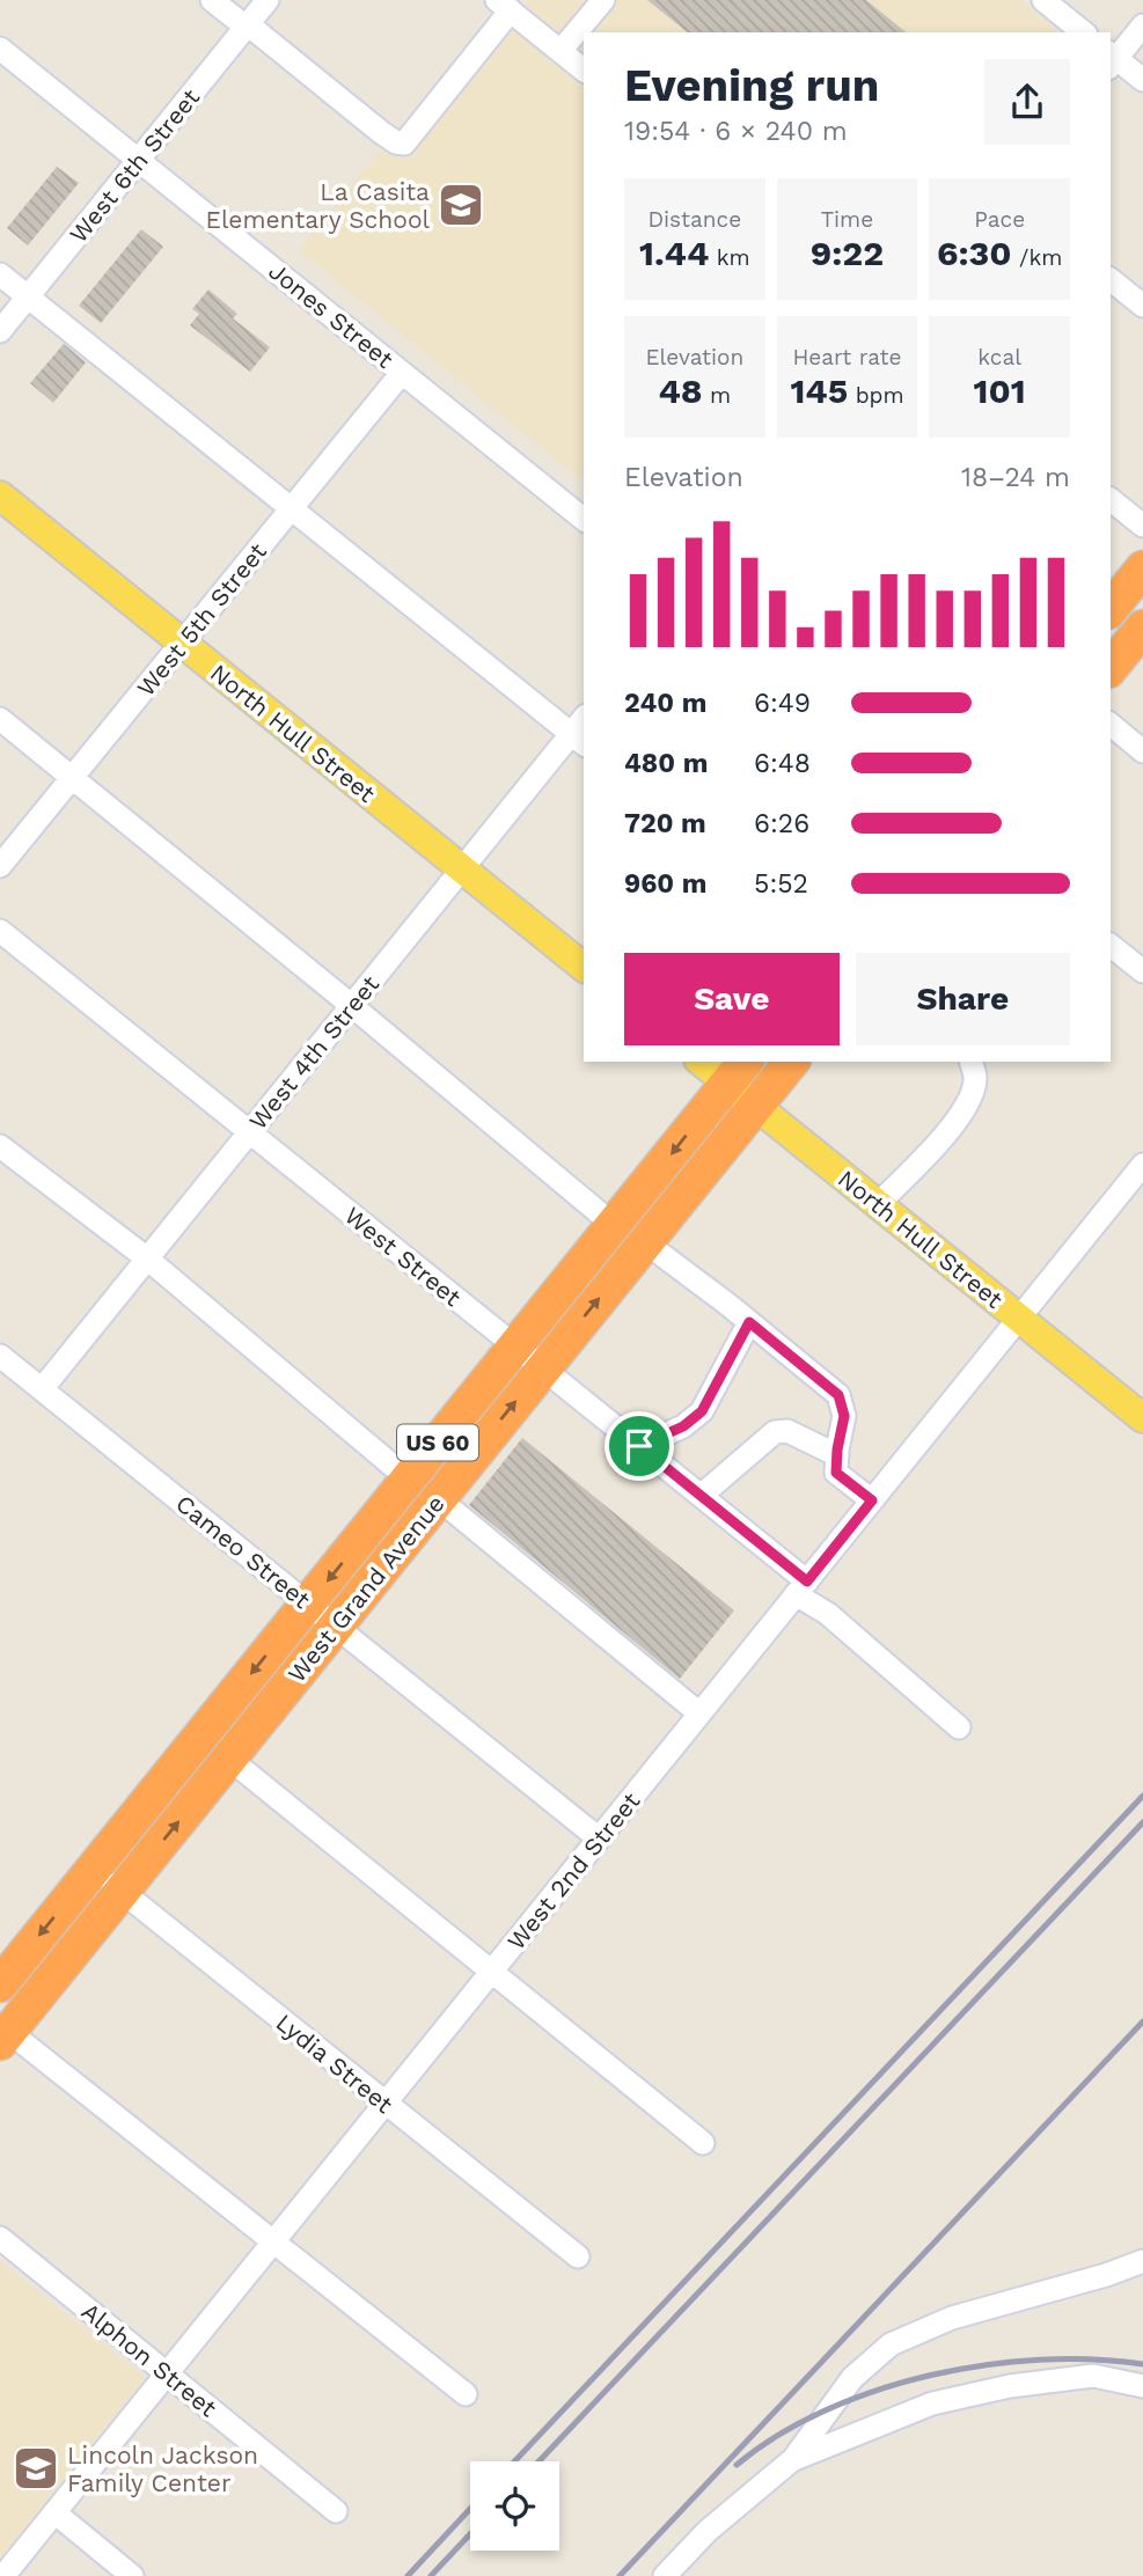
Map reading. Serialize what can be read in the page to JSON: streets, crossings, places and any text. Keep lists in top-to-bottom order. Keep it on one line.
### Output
{"streets":{"highway":["US 60","West Grand Avenue"],"main road":["North Hull Street"],"street":["West 6th Street","Jones Street","West 5th Street","West 4th Street","West Street","Cameo Street","West 2nd Street","Lydia Street","Alphon Street"]},"crossings":[["West 6th Street","Jones Street"],["Jones Street","West 5th Street"],["West 5th Street","North Hull Street"],["North Hull Street","West 4th Street"],["North Hull Street","West Grand Avenue"],["North Hull Street","West 2nd Street"],["West 4th Street","West Street"],["West 4th Street","Cameo Street"],["West Street","West Grand Avenue"],["West Street","West 2nd Street"],["Cameo Street","West Grand Avenue"],["Cameo Street","West 2nd Street"],["West Grand Avenue","Lydia Street"],["West 2nd Street","Lydia Street"],["West 2nd Street","Alphon Street"]],"places":{"school or university":["La Casita Elementary School","Lincoln Jackson Family Center"]},"page":{"heading":["Evening run","19:54 · 6 × 240 m"],"stats":[["Distance","1.44 km"],["Time","9:22"],["Pace","6:30 /km"],["Elevation","48 m"],["Heart rate","145 bpm"],["kcal","101"]],"chart":["Elevation","18–24 m"],"list":[{"name":"240 m","note":"6:49"},{"name":"480 m","note":"6:48"},{"name":"720 m","note":"6:26"},{"name":"960 m","note":"5:52"}],"buttons":["Save","Share"]}}
